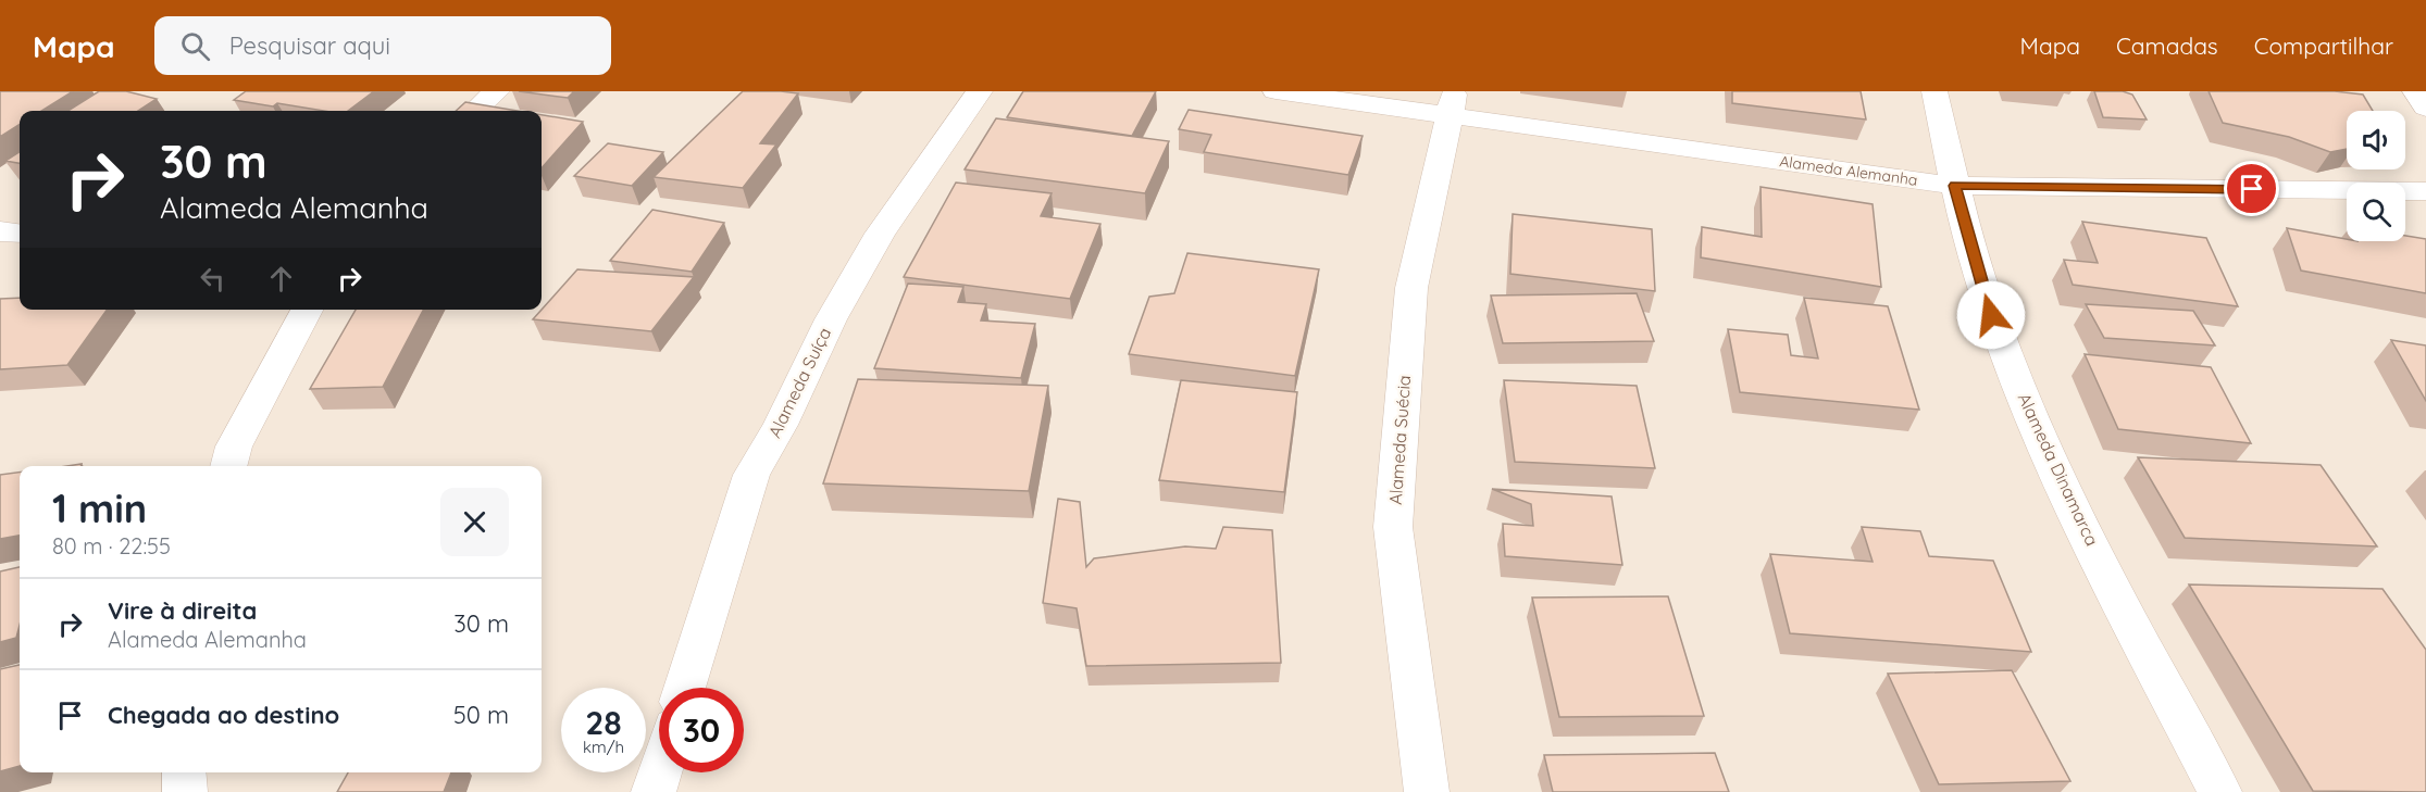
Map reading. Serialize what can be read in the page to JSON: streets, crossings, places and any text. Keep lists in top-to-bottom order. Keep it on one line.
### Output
{"streets":{"street":["Alameda Alemanha","Alameda Suíça","Alameda Suécia","Alameda Dinamarca"]},"crossings":[["Alameda Alemanha","Alameda Suécia"],["Alameda Alemanha","Alameda Dinamarca"]],"page":{"header":"Mapa","search":"Pesquisar aqui","nav":["Mapa","Camadas","Compartilhar"],"turn":["30 m","Alameda Alemanha"],"heading":["1 min","80 m · 22:55"],"list":[{"name":"Vire à direita","note":"Alameda Alemanha","value":"30 m"},{"name":"Chegada ao destino","value":"50 m"}],"speed":"28 km/h","limit":"30"}}
